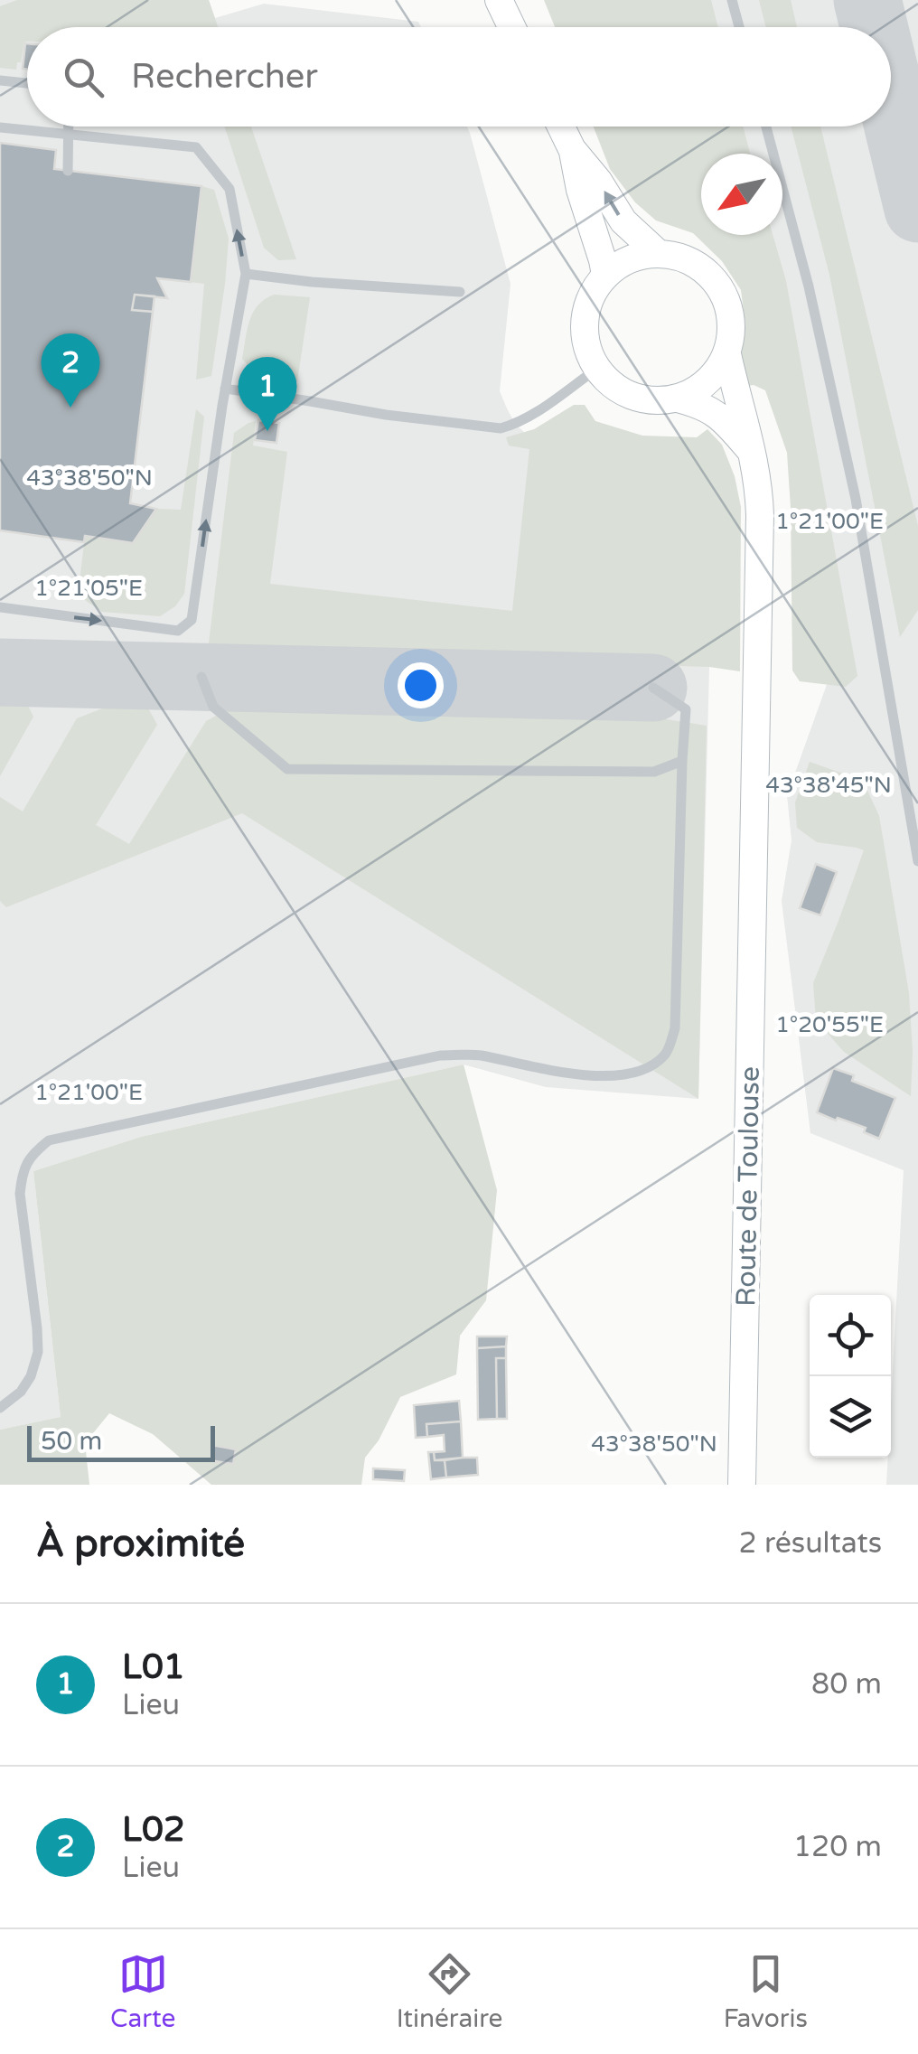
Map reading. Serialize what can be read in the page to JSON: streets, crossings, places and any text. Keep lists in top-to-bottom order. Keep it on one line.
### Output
{"streets":{"main road":["Route de Toulouse"]},"scale_bar":"50 m","north":"bottom left","page":{"search":"Rechercher","pins":["2","1"],"scale":"50 m","heading":["À proximité","2 résultats"],"list":[{"mark":"1","name":"L01","note":"Lieu","value":"80 m"},{"mark":"2","name":"L02","note":"Lieu","value":"120 m"}],"nav":["Carte","Itinéraire","Favoris"]},"coordinates":["43°38'50\"N","1°21'00\"E","1°21'05\"E","43°38'45\"N","1°20'55\"E"]}
